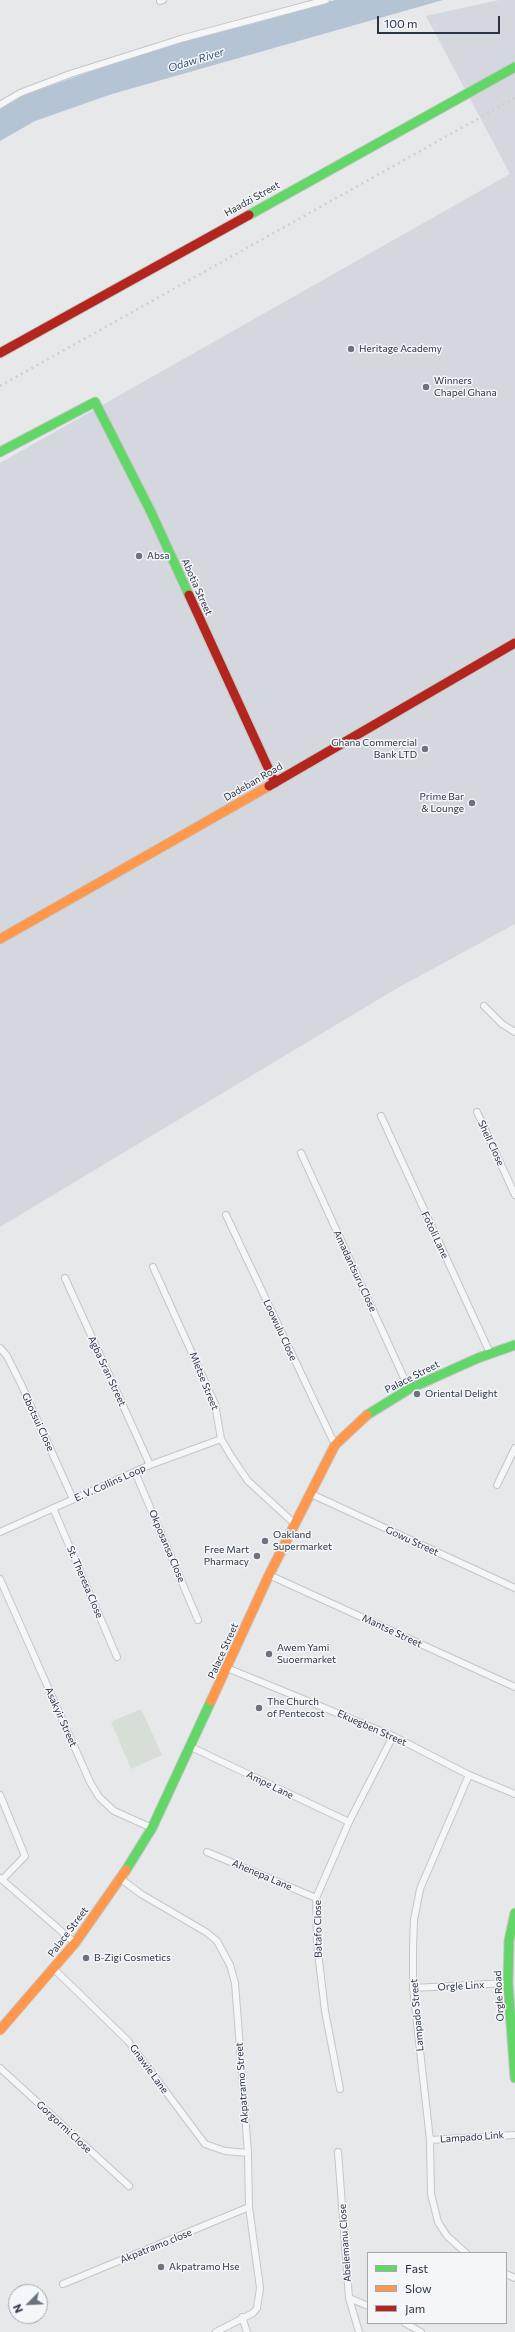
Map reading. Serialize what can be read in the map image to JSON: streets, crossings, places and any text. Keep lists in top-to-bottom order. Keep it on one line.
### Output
{"streets":{"street":["Haadzi Street","Abotia Street","Dadeban Road","Shell Close","Fotoli Lane","Amadantsuru Close","Loowulu Close","Agba Sran Street","Palace Street","Mletse Street","Gbotsui Close","E. V. Collins Loop","Gowu Street","Okposansa Close","St. Theresa Close","Mantse Street","Asakyir Street","Ekuegben Street","Ampe Lane","Ahenepa Lane","Batafo Close","Orgle Linx","Orgle Road","Lampado Street","Gnawie Lane","Akpatramo Street","Gorgormi Close","Lampado Link","Abelemanu Close","Akpatramo close"]},"crossings":[["Abotia Street","Dadeban Road"],["Fotoli Lane","Palace Street"],["Amadantsuru Close","Palace Street"],["Loowulu Close","Palace Street"],["Agba Sran Street","E. V. Collins Loop"],["Palace Street","Mletse Street"],["Palace Street","Gowu Street"],["Palace Street","Mantse Street"],["Palace Street","Asakyir Street"],["Palace Street","Ekuegben Street"],["Palace Street","Ampe Lane"],["Palace Street","Gnawie Lane"],["Palace Street","Akpatramo Street"],["Mletse Street","E. V. Collins Loop"],["Gbotsui Close","E. V. Collins Loop"],["E. V. Collins Loop","Okposansa Close"],["E. V. Collins Loop","St. Theresa Close"],["Ekuegben Street","Batafo Close"],["Ekuegben Street","Lampado Street"],["Ampe Lane","Batafo Close"],["Ahenepa Lane","Batafo Close"],["Orgle Linx","Orgle Road"],["Orgle Linx","Lampado Street"],["Lampado Street","Lampado Link"],["Gnawie Lane","Akpatramo Street"],["Akpatramo Street","Akpatramo close"]],"water":["Odaw River"],"places":["Heritage Academy","Winners Chapel Ghana","Absa","Ghana Commercial Bank LTD","Prime Bar & Lounge","Oriental Delight","Oakland Supermarket","Free Mart Pharmacy","Awem Yami Suoermarket","The Church of Pentecost","B-Zigi Cosmetics","Akpatramo Hse"],"legend":["Fast","Slow","Jam"],"scale_bar":"100 m","north":"bottom left"}
